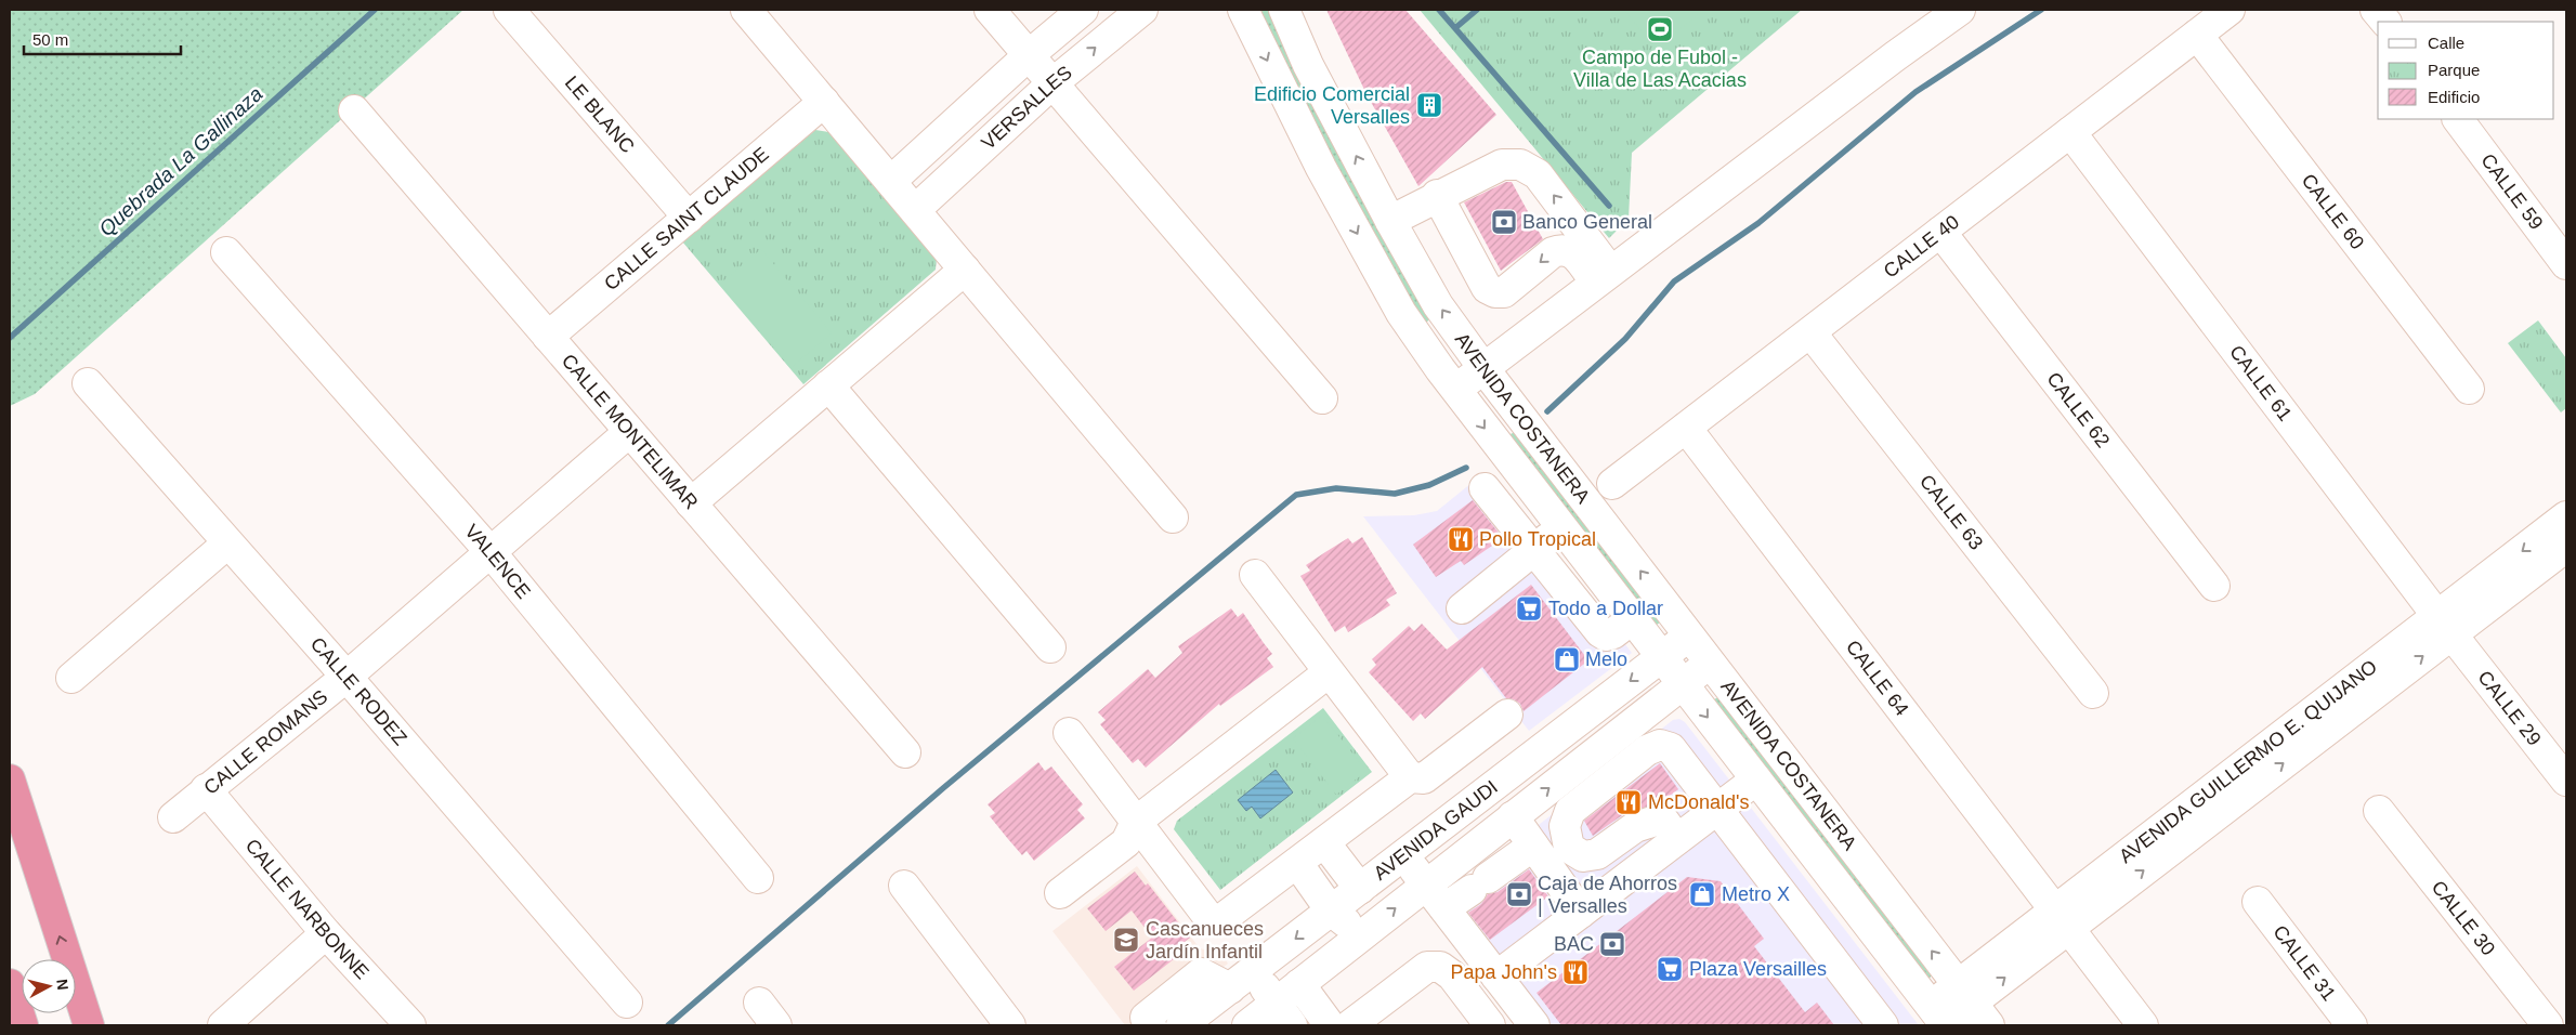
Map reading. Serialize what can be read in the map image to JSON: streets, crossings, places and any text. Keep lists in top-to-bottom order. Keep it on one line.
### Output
{"streets":{"street":["VERSALLES","LE BLANC","CALLE 59","CALLE 60","CALLE SAINT CLAUDE","CALLE 40","CALLE 61","CALLE 62","AVENIDA COSTANERA","CALLE MONTELIMAR","CALLE 63","VALENCE","CALLE 64","CALLE RODEZ","CALLE 29","CALLE ROMANS","AVENIDA GUILLERMO E. QUIJANO","AVENIDA GAUDI","CALLE NARBONNE","CALLE 30","CALLE 31"]},"crossings":[["LE BLANC","CALLE SAINT CLAUDE"],["CALLE 60","CALLE 40"],["CALLE SAINT CLAUDE","CALLE MONTELIMAR"],["CALLE 40","CALLE 61"],["CALLE 40","CALLE 62"],["CALLE 40","CALLE 63"],["CALLE 40","CALLE 64"],["CALLE 61","CALLE 29"],["CALLE 61","AVENIDA GUILLERMO E. QUIJANO"],["AVENIDA COSTANERA","AVENIDA GUILLERMO E. QUIJANO"],["AVENIDA COSTANERA","AVENIDA GAUDI"],["CALLE MONTELIMAR","CALLE ROMANS"],["VALENCE","CALLE ROMANS"],["CALLE 64","AVENIDA GUILLERMO E. QUIJANO"],["CALLE RODEZ","CALLE ROMANS"],["CALLE 29","AVENIDA GUILLERMO E. QUIJANO"],["CALLE ROMANS","CALLE NARBONNE"]],"water":["Quebrada La Gallinaza"],"places":{"sports":["Campo de Fubol - Villa de Las Acacias"],"building":["Edificio Comercial Versalles"],"bank":["Banco General","Caja de Ahorros | Versalles","BAC"],"restaurant":["Pollo Tropical","McDonald's","Papa John's"],"supermarket":["Todo a Dollar","Plaza Versailles"],"shop":["Melo","Metro X"],"school or university":["Cascanueces Jardín Infantil"]},"legend":["Calle","Parque","Edificio"],"scale_bar":"50 m","north":"right"}
